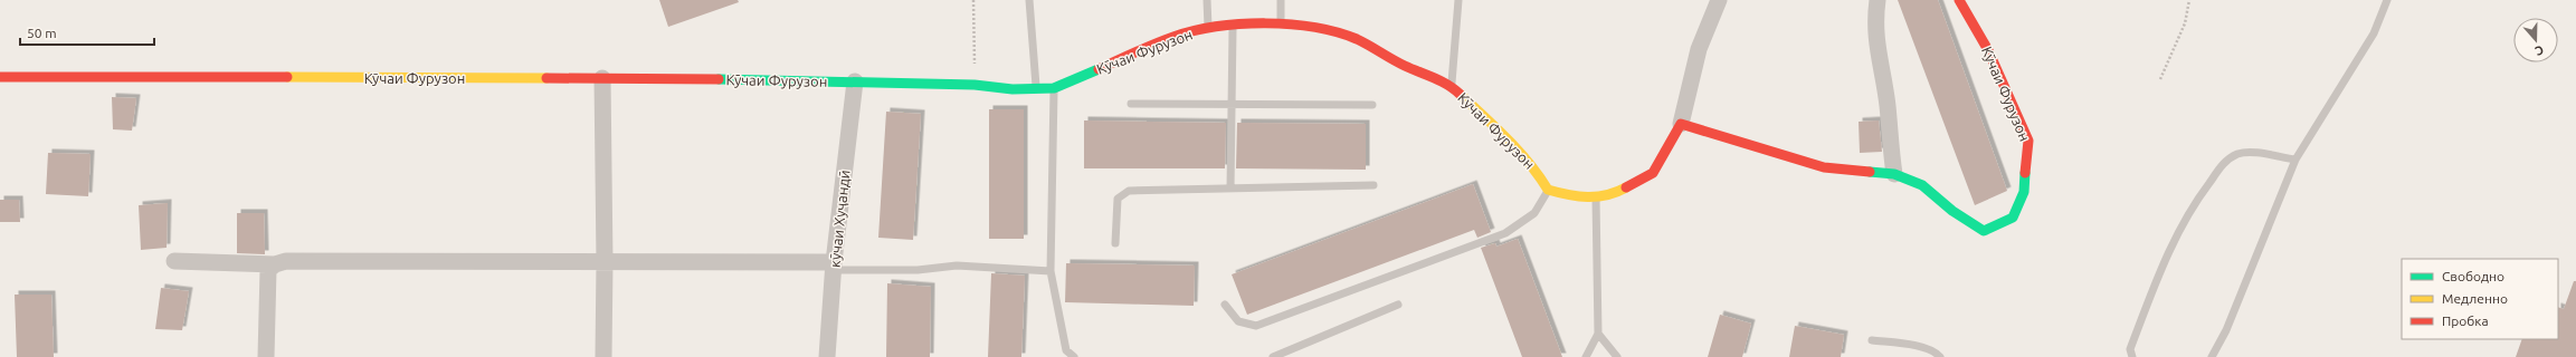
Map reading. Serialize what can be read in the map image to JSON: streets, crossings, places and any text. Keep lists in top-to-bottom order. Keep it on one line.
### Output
{"streets":{"street":["Кӯчаи Фурузон","кӯчаи Хуҷандӣ"]},"crossings":[["Кӯчаи Фурузон","кӯчаи Хуҷандӣ"]],"legend":["Свободно","Медленно","Пробка"],"scale_bar":"50 m","north":"bottom"}
